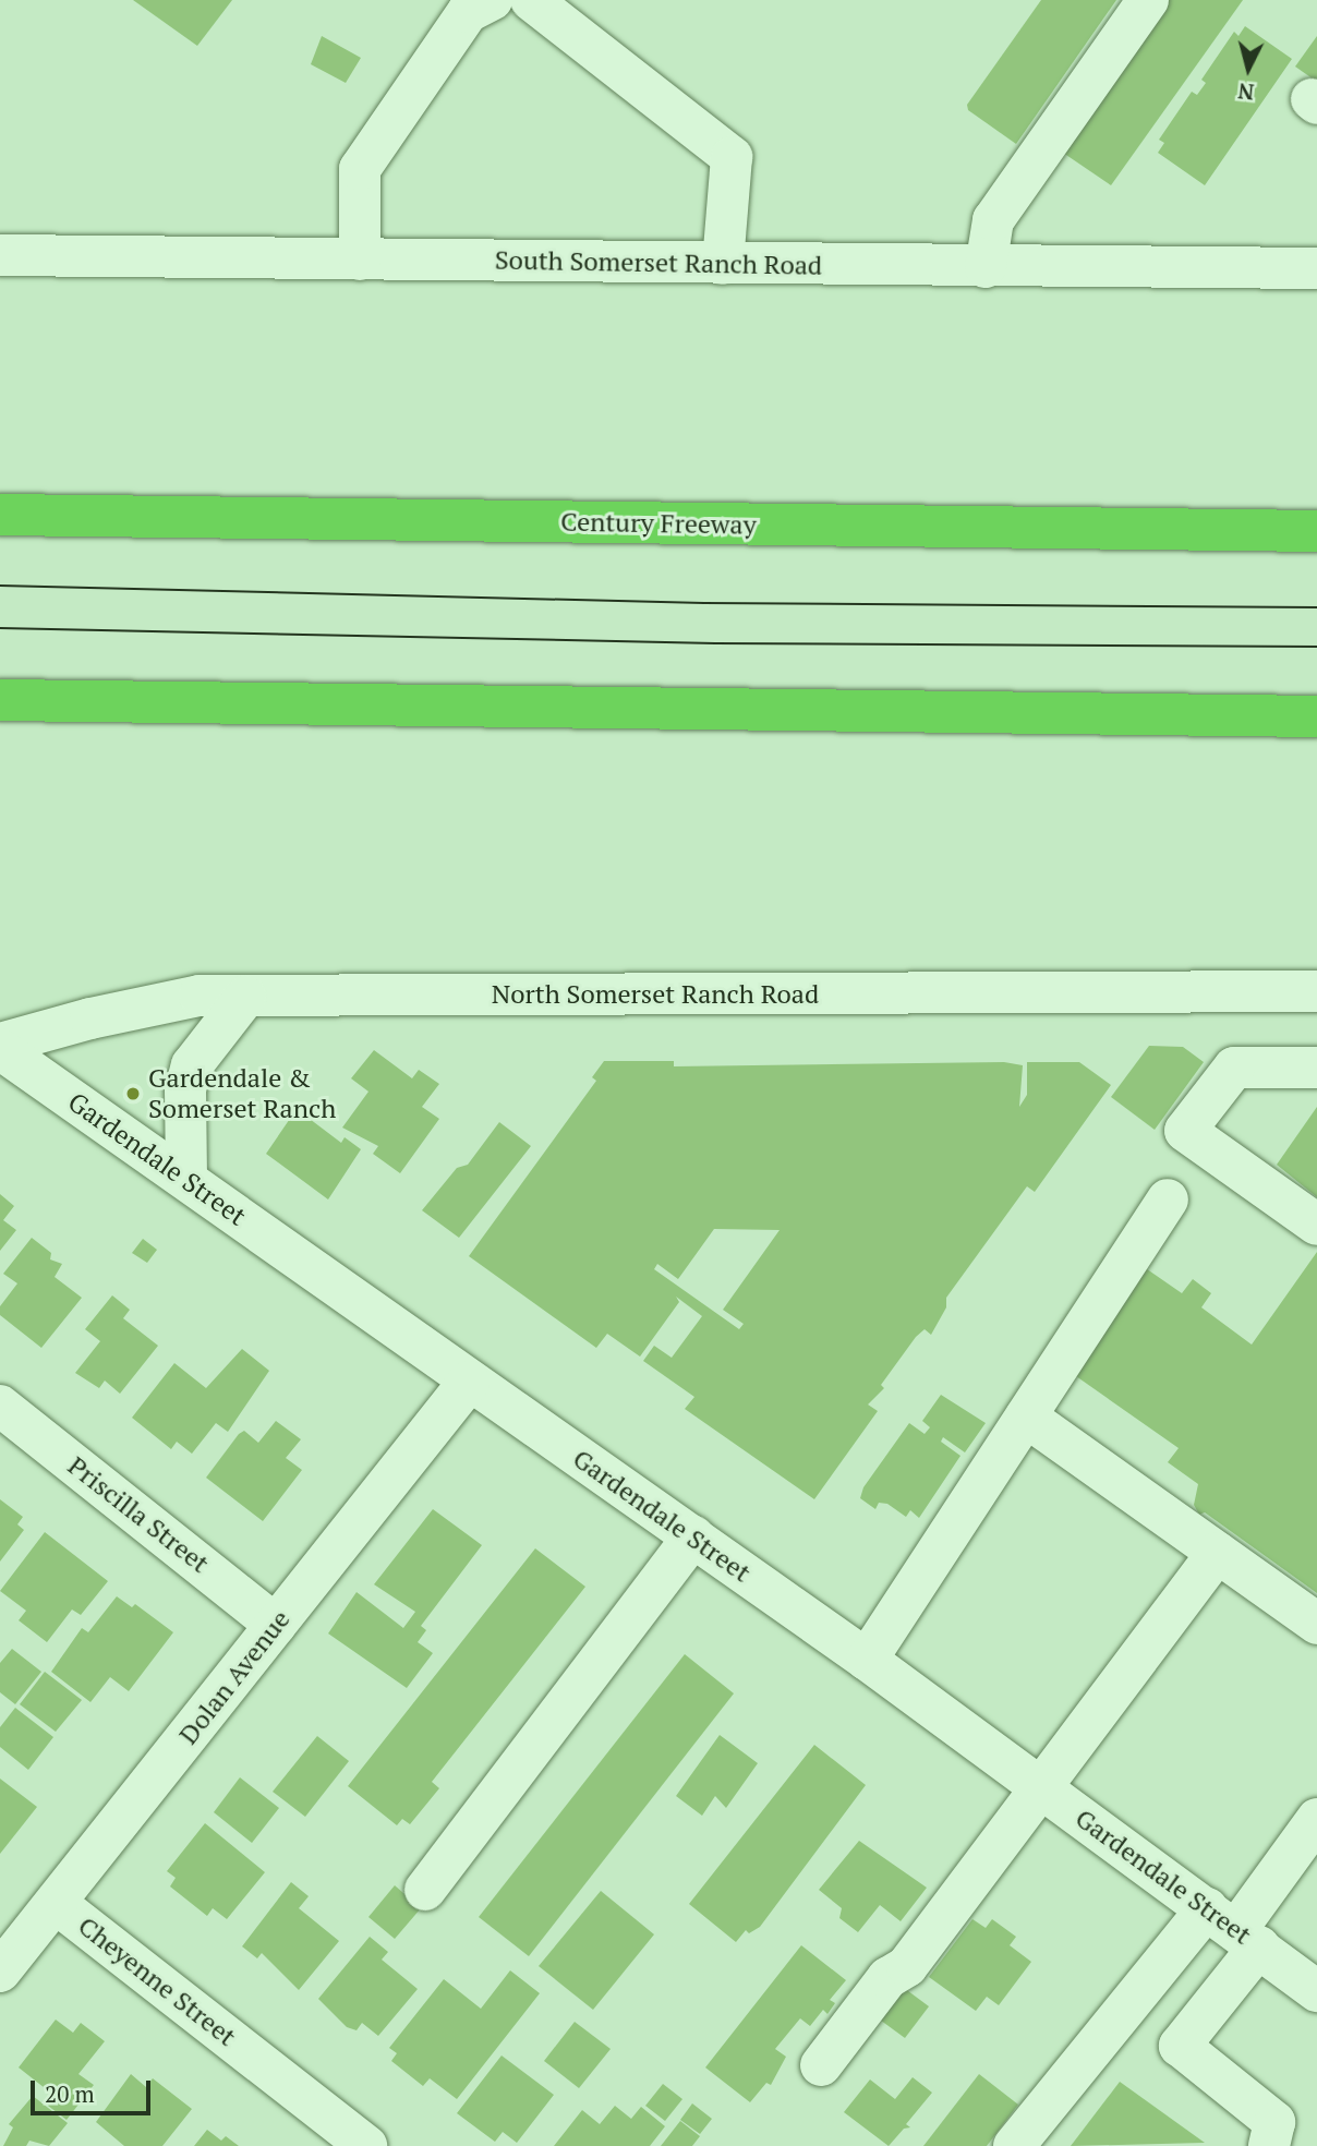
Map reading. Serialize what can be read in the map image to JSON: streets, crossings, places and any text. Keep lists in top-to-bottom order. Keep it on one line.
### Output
{"streets":{"highway":["Century Freeway"],"street":["South Somerset Ranch Road","North Somerset Ranch Road","Gardendale Street","Priscilla Street","Dolan Avenue","Cheyenne Street"]},"crossings":[["North Somerset Ranch Road","Gardendale Street"],["Gardendale Street","Dolan Avenue"],["Priscilla Street","Dolan Avenue"],["Dolan Avenue","Cheyenne Street"]],"places":["Gardendale & Somerset Ranch"],"scale_bar":"20 m","north":"bottom"}
